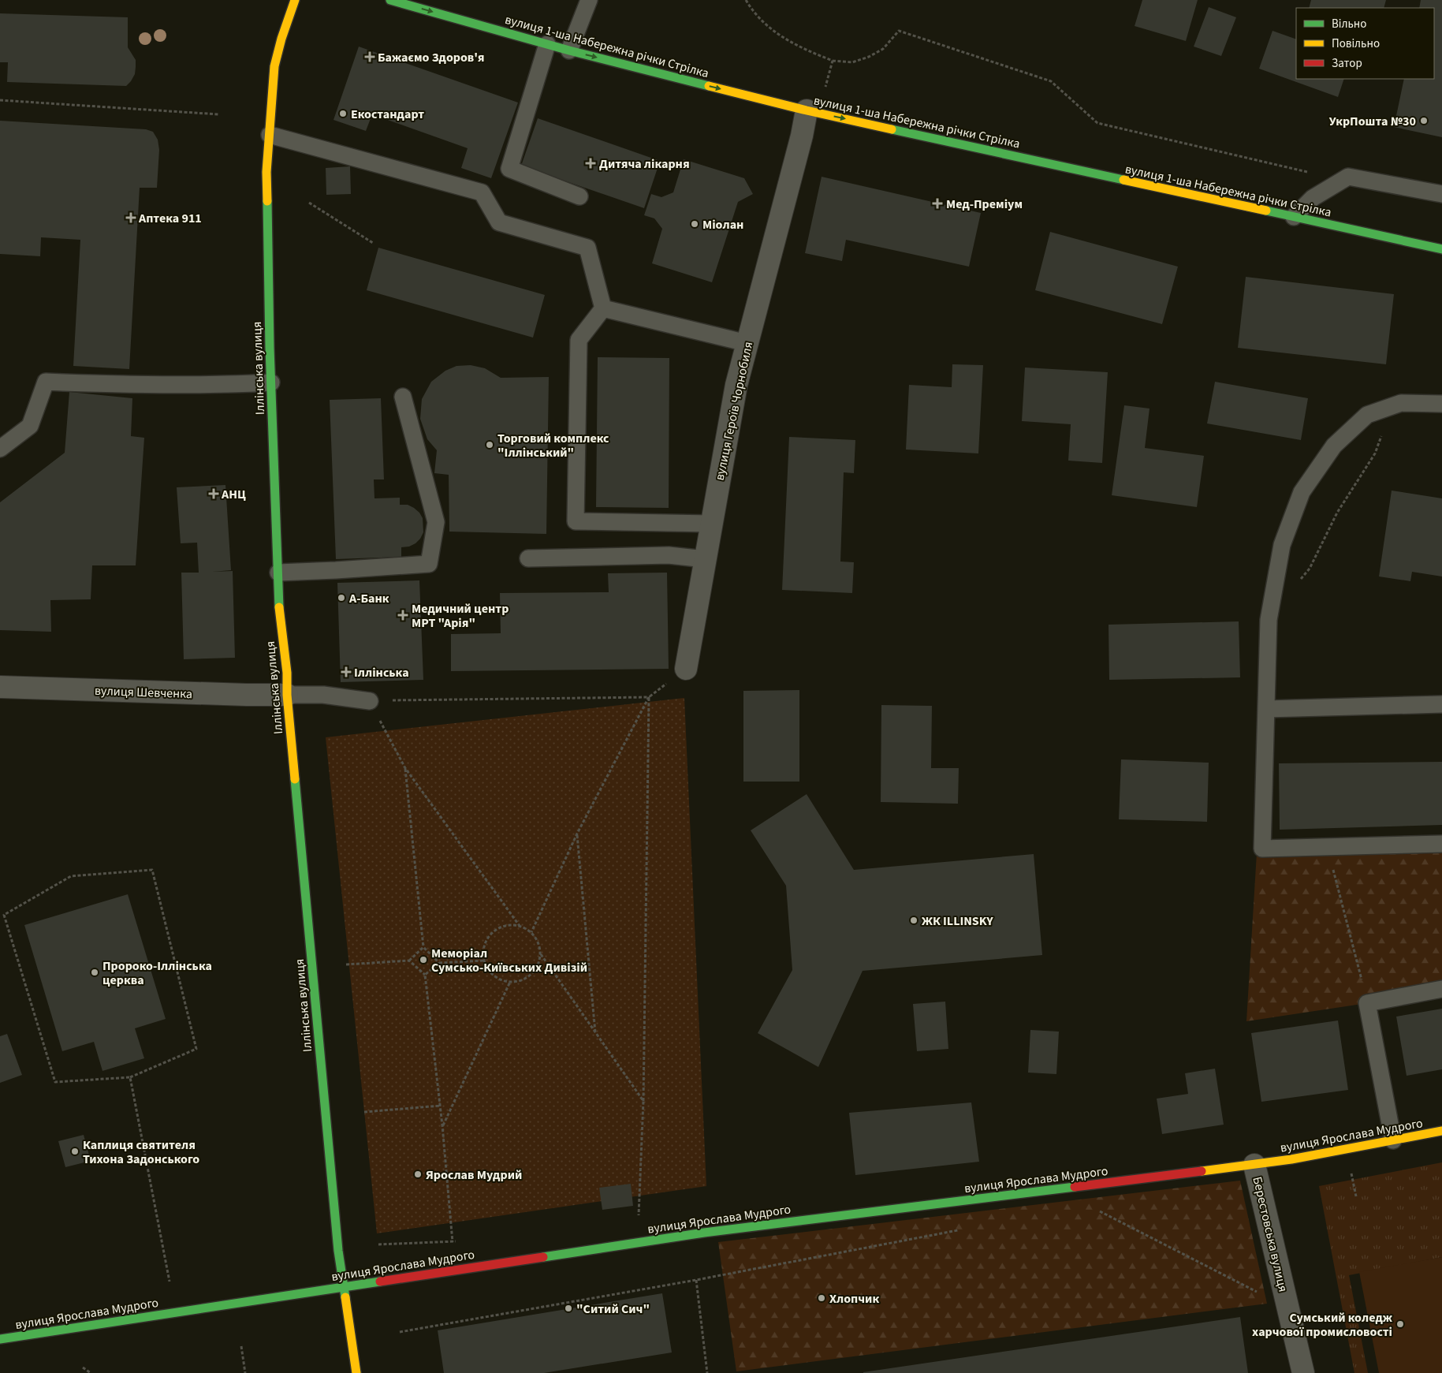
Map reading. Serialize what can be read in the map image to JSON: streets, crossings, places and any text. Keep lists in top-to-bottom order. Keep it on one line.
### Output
{"streets":{"street":["вулиця 1-ша Набережна річки Стрілка","Іллінська вулиця","вулиця Героїв Чорнобиля","вулиця Шевченка","вулиця Ярослава Мудрого","Берестовська вулиця"]},"crossings":[["вулиця 1-ша Набережна річки Стрілка","вулиця Героїв Чорнобиля"],["Іллінська вулиця","вулиця Шевченка"],["Іллінська вулиця","вулиця Ярослава Мудрого"],["вулиця Ярослава Мудрого","Берестовська вулиця"]],"one_way":["вулиця 1-ша Набережна річки Стрілка"],"places":{"health":["Бажаємо Здоров'я","Дитяча лікарня","Мед-Преміум","Аптека 911","АНЦ","Медичний центр МРТ \"Арія\"","Іллінська"],"other":["Екостандарт","УкрПошта №30","Міолан","Торговий комплекс \"Іллінський\"","А-Банк","ЖК ILLINSKY","Меморіал Сумсько-Київських Дивізій","Пророко-Іллінська церква","Каплиця святителя Тихона Задонського","Ярослав Мудрий","Хлопчик","\"Ситий Сич\"","Сумський коледж харчової промисловості"]},"legend":["Вільно","Повільно","Затор"]}
